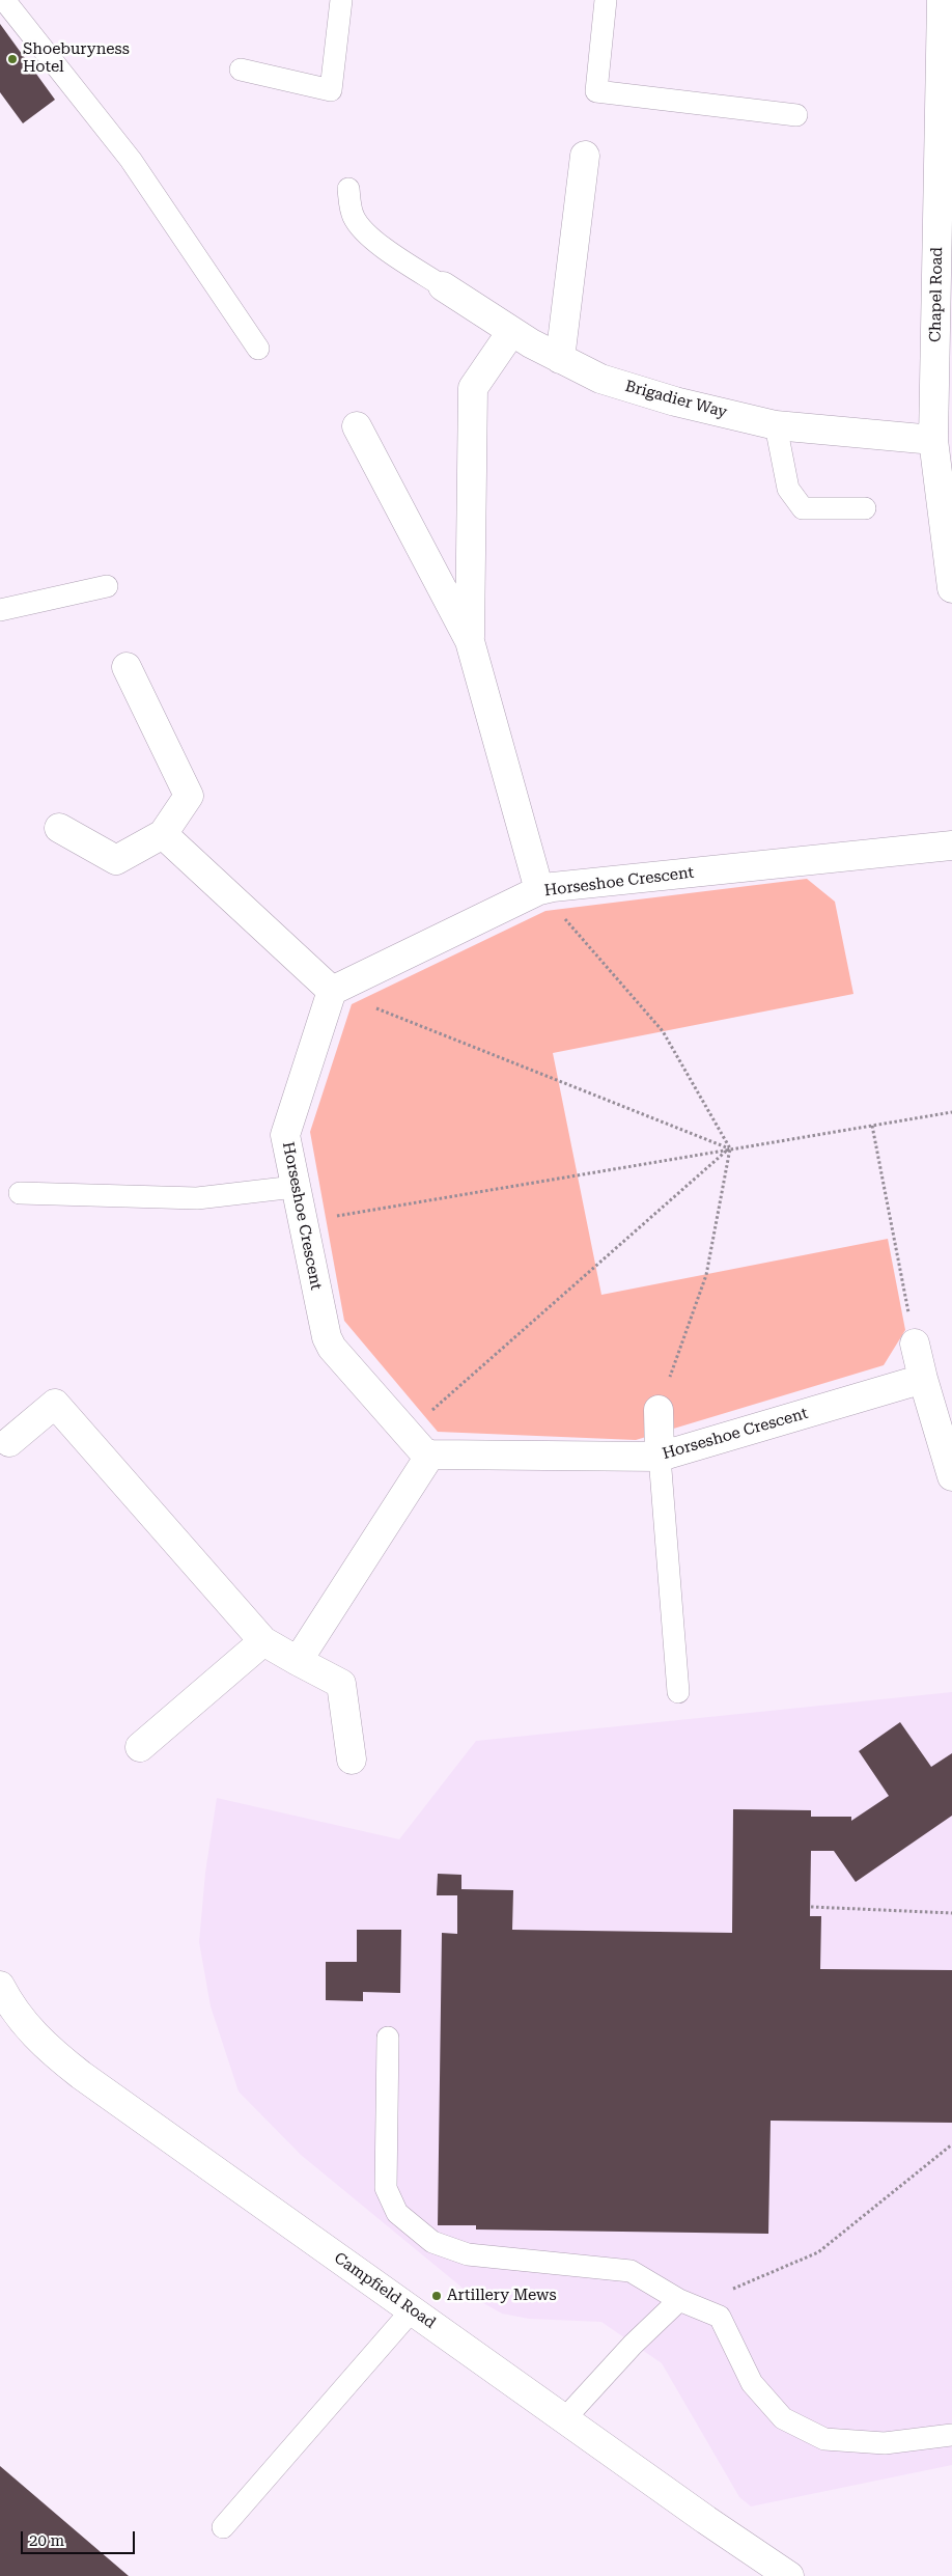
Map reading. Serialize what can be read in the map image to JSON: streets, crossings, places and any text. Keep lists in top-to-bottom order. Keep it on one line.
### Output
{"streets":{"street":["Chapel Road","Brigadier Way","Horseshoe Crescent","Campfield Road"]},"crossings":[["Chapel Road","Brigadier Way"]],"places":["Shoeburyness Hotel","Artillery Mews"],"scale_bar":"20 m"}
